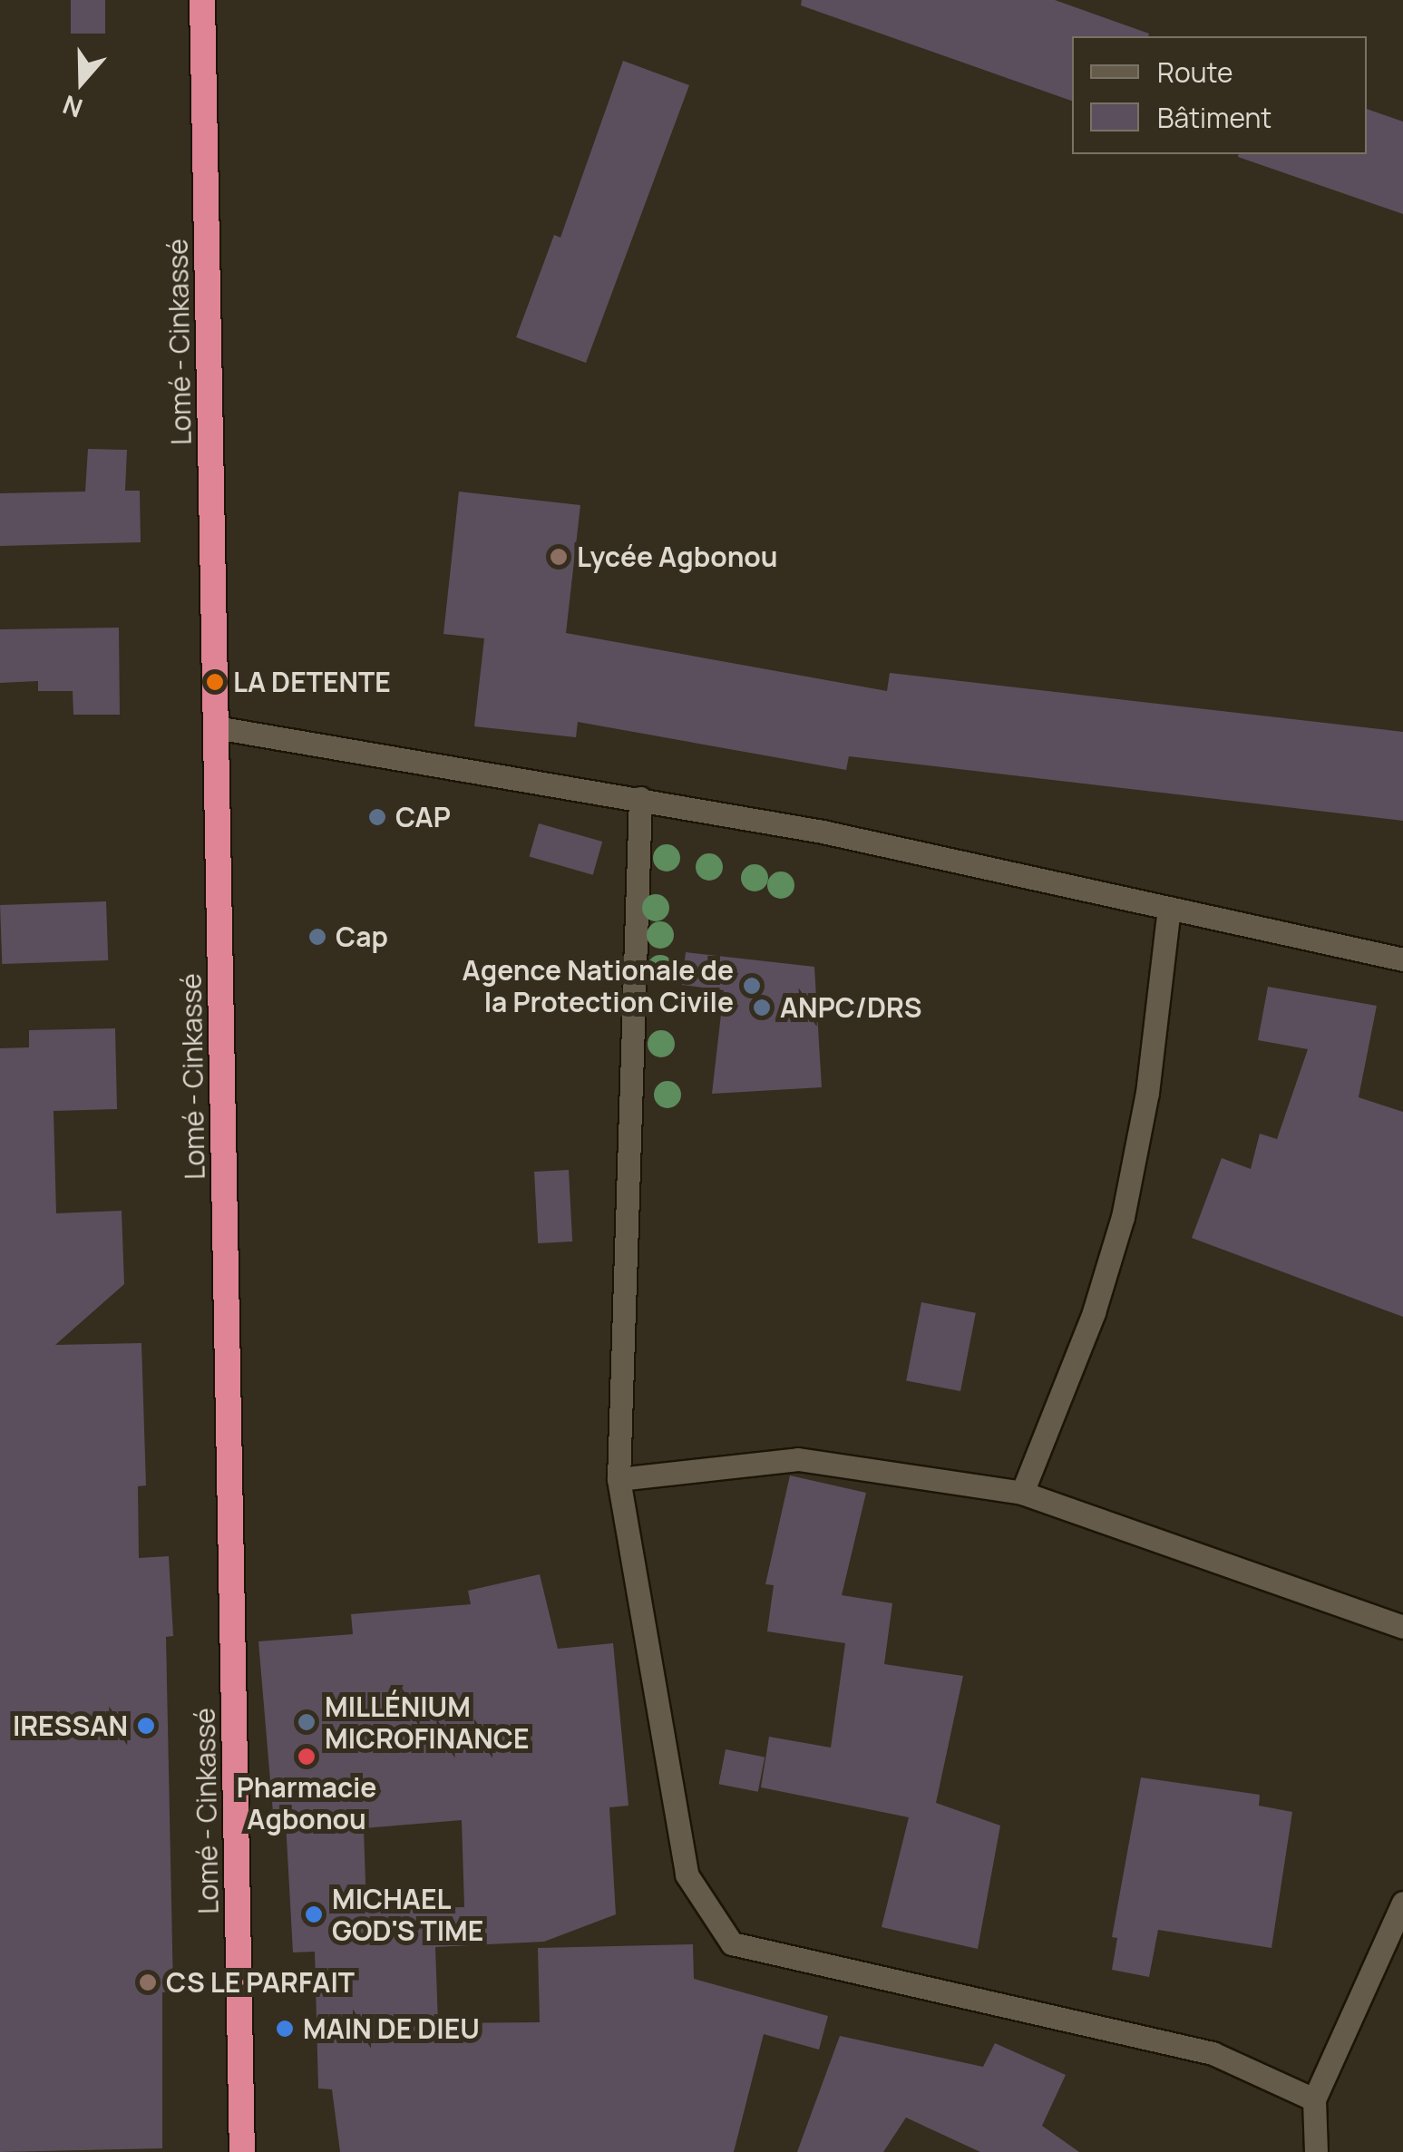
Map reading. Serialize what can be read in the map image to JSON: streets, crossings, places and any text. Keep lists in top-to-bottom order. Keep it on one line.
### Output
{"streets":{"highway":["Lomé - Cinkassé"]},"places":["Lycée Agbonou","LA DETENTE","CAP","Cap","Agence Nationale de la Protection Civile","ANPC/DRS","MILLÉNIUM MICROFINANCE","IRESSAN","Pharmacie Agbonou","MICHAEL GOD'S TIME","CS LE PARFAIT","MAIN DE DIEU"],"legend":["Route","Bâtiment"],"north":"bottom"}
